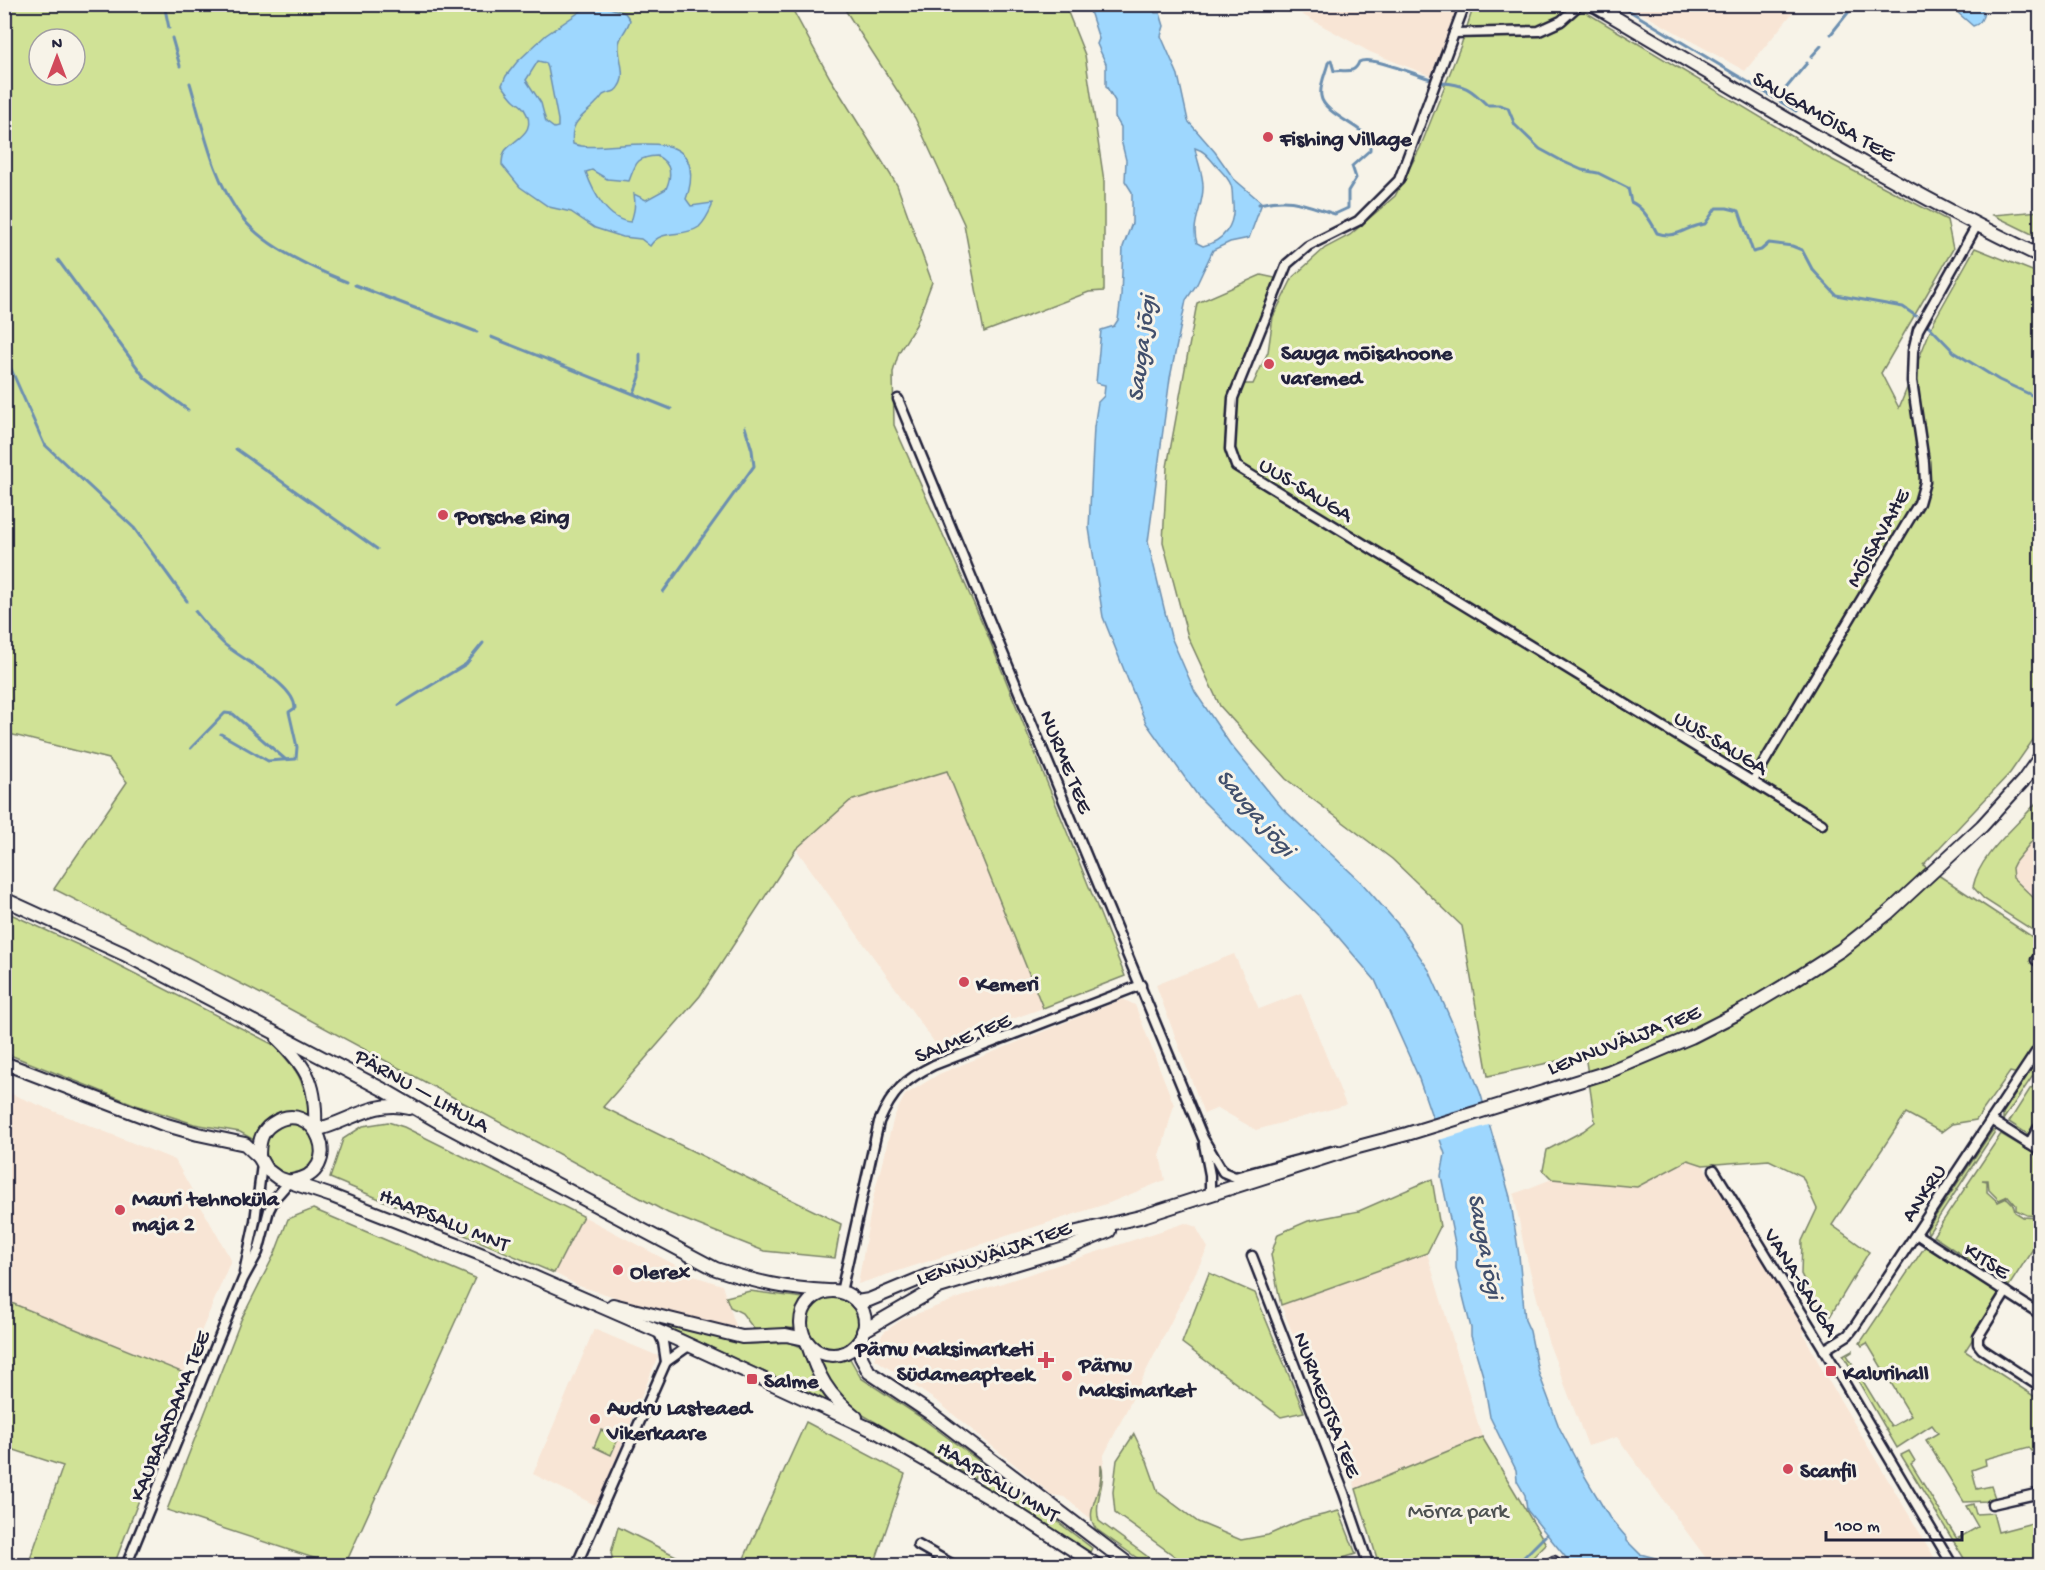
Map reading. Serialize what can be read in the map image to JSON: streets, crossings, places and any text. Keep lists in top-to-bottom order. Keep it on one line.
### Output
{"streets":{"main road":["SAUGAMÕISA TEE","LENNUVÄLJA TEE","PÄRNU — LIHULA","HAAPSALU MNT"],"street":["UUS-SAUGA","MÕISAVAHE","NURME TEE","SALME TEE","ANKRU","KITSE","VANA-SAUGA","NURMEOTSA TEE","KAUBASADAMA TEE"]},"crossings":[["SAUGAMÕISA TEE","MÕISAVAHE"],["UUS-SAUGA","MÕISAVAHE"],["NURME TEE","SALME TEE"],["NURME TEE","LENNUVÄLJA TEE"],["SALME TEE","LENNUVÄLJA TEE"],["SALME TEE","PÄRNU — LIHULA"],["LENNUVÄLJA TEE","PÄRNU — LIHULA"],["ANKRU","KITSE"],["ANKRU","VANA-SAUGA"],["HAAPSALU MNT","KAUBASADAMA TEE"]],"water":["Sauga jõgi"],"parks":["Mõrra park"],"places":{"other":["Fishing Village","Sauga mõisahoone varemed","Porsche Ring","Kemeri","Mauri tehnoküla maja 2","Olerex","Pärnu Maksimarket","Audru Lasteaed Vikerkaare","Scanfil"],"health":["Pärnu Maksimarketi Südameapteek"],"transit":["Kalurihall","Salme"]},"scale_bar":"100 m","north":"top"}
